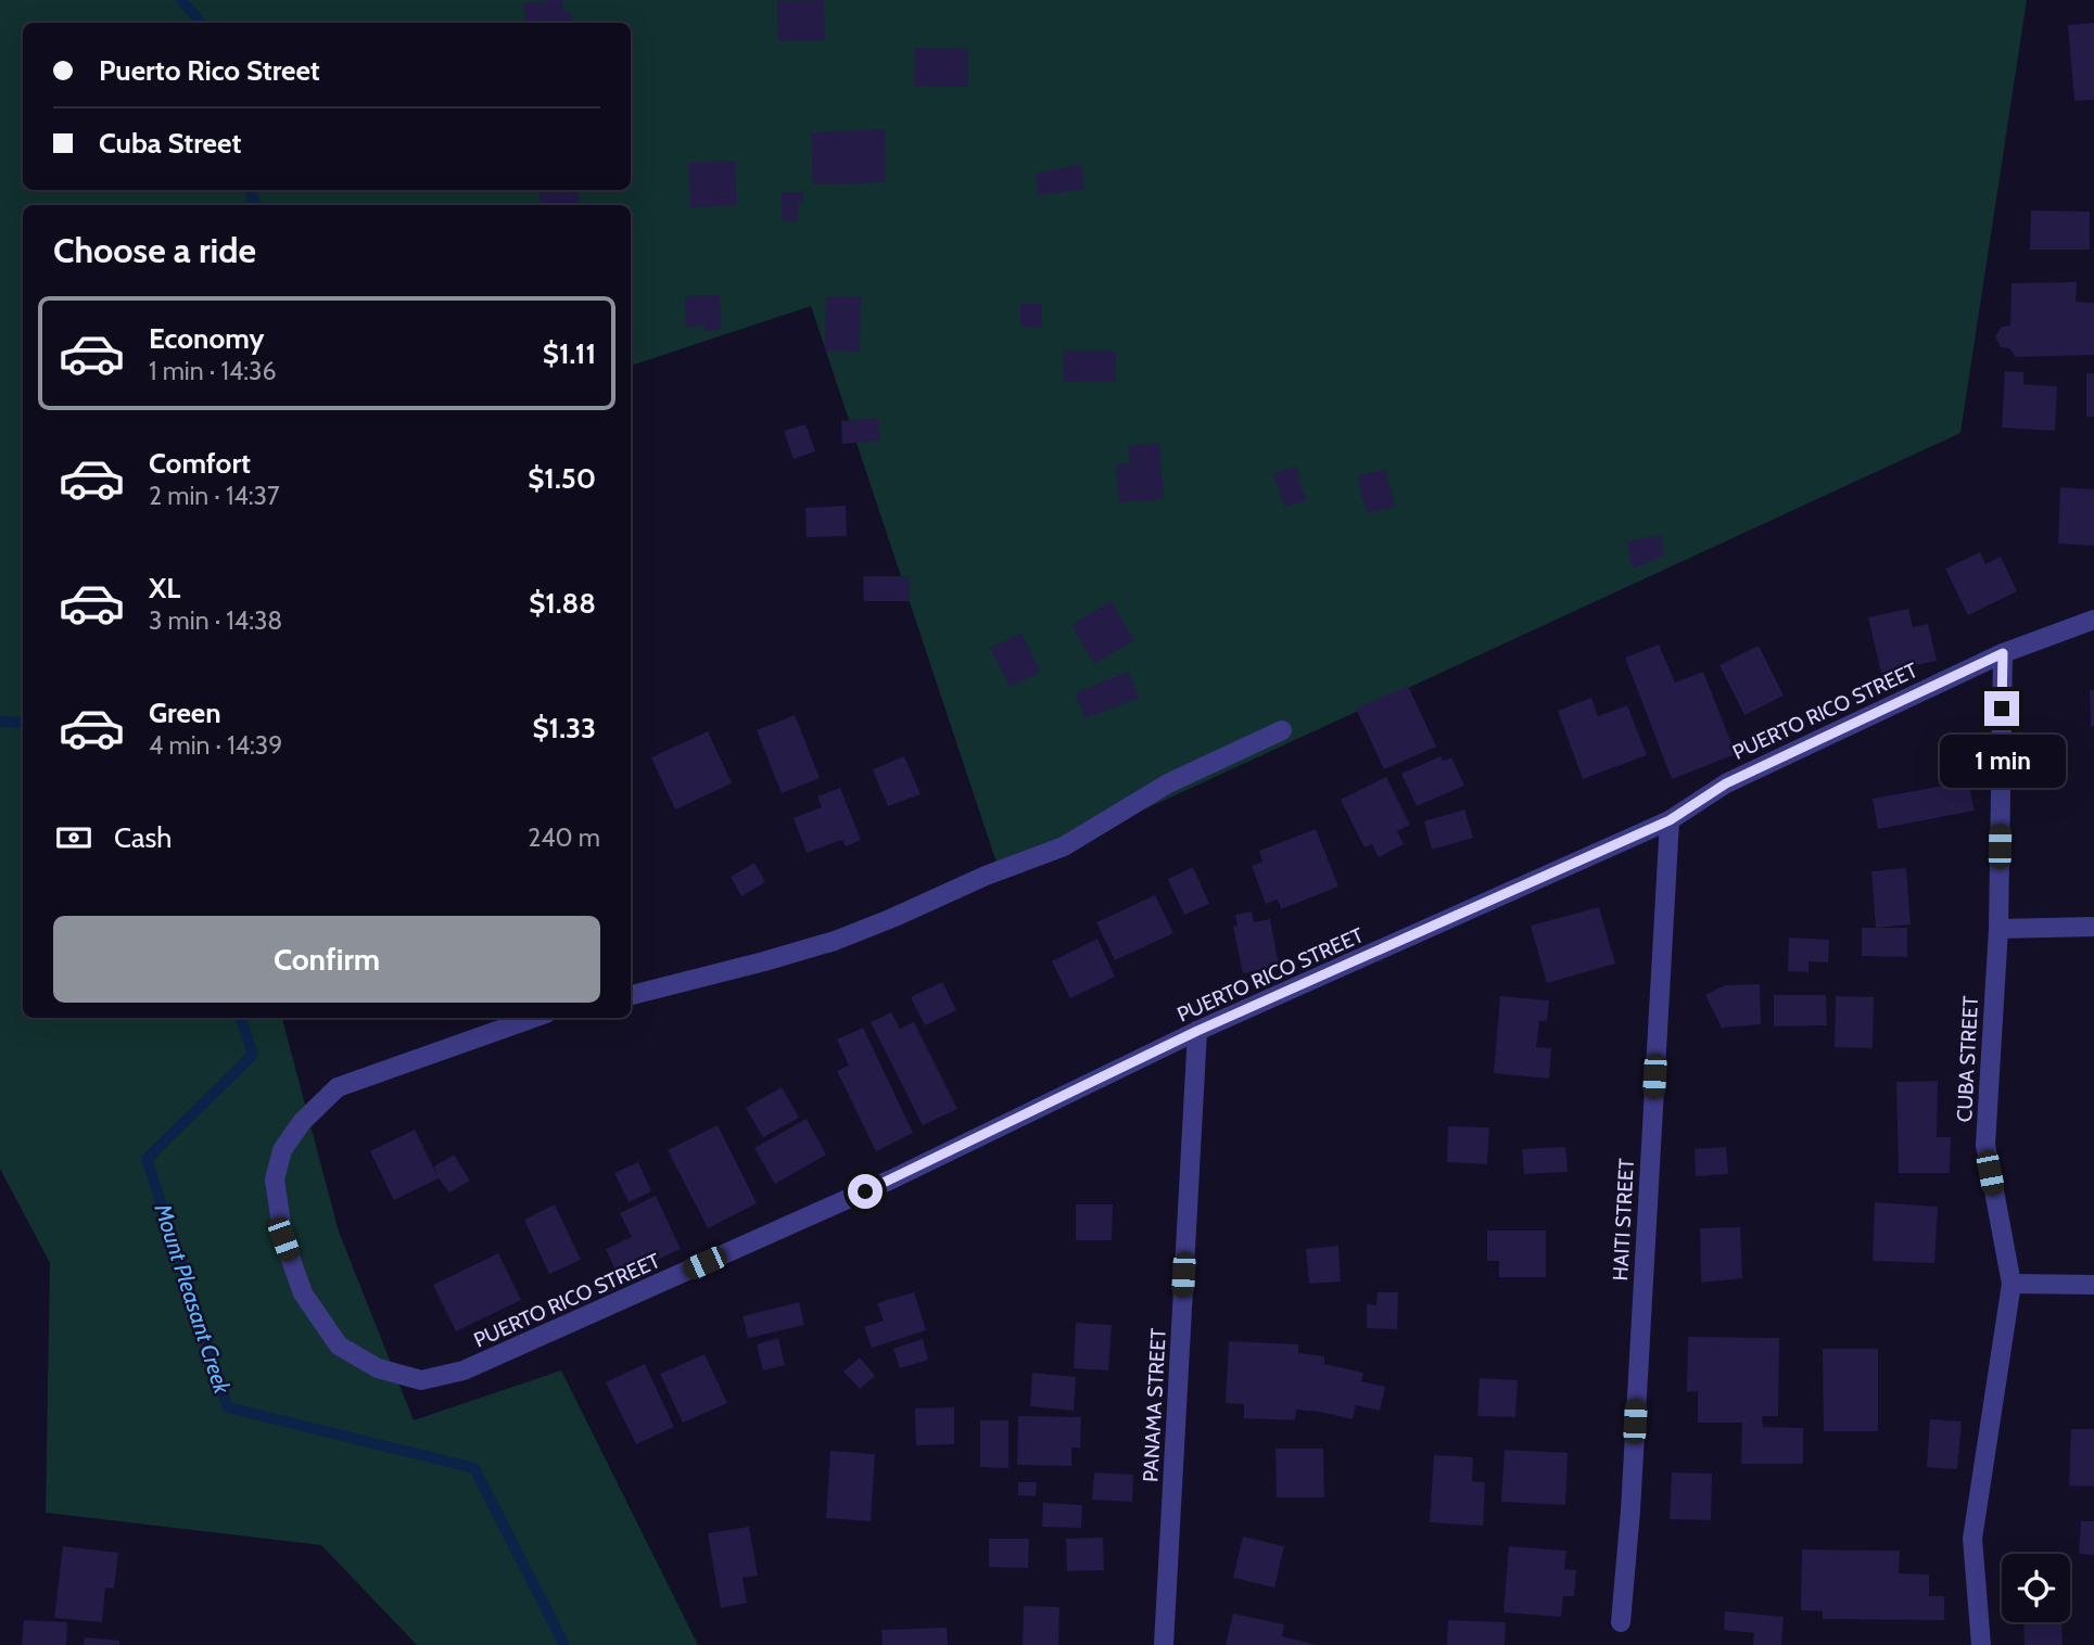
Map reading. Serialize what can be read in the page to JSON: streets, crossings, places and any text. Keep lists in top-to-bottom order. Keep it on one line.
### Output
{"streets":{"street":["PUERTO RICO STREET","CUBA STREET","HAITI STREET","PANAMA STREET"]},"crossings":[["PUERTO RICO STREET","CUBA STREET"],["PUERTO RICO STREET","HAITI STREET"],["PUERTO RICO STREET","PANAMA STREET"]],"water":["Mount Pleasant Creek"],"page":{"banner":["Puerto Rico Street","Cuba Street"],"heading":"Choose a ride","list":[{"name":"Economy","note":"1 min · 14:36","value":"$1.11"},{"name":"Comfort","note":"2 min · 14:37","value":"$1.50"},{"name":"XL","note":"3 min · 14:38","value":"$1.88"},{"name":"Green","note":"4 min · 14:39","value":"$1.33"}],"bubble":"1 min","pay":["Cash","240 m"],"buttons":"Confirm"}}
